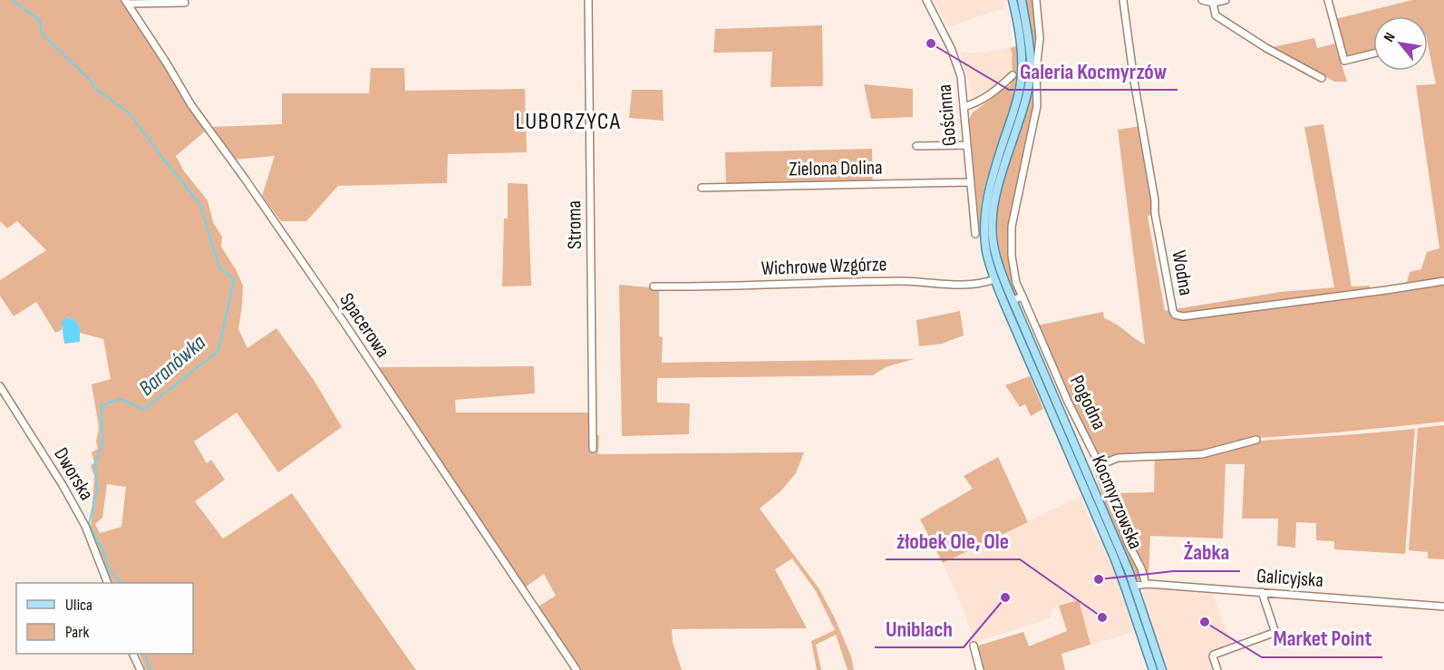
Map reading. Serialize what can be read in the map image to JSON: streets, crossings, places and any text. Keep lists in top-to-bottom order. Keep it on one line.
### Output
{"streets":{"main road":["Kocmyrzowska"],"street":["Gościnna","Zielona Dolina","Stroma","Wichrowe Wzgórze","Wodna","Spacerowa","Pogodna","Dworska","Galicyjska"]},"crossings":[["Gościnna","Zielona Dolina"],["Pogodna","Galicyjska"],["Kocmyrzowska","Galicyjska"]],"districts":["LUBORZYCA"],"water":["Baranówka"],"places":["Galeria Kocmyrzów","Żabka","Uniblach","żłobek Ole, Ole","Market Point"],"legend":["Ulica","Park"],"north":"top left"}
